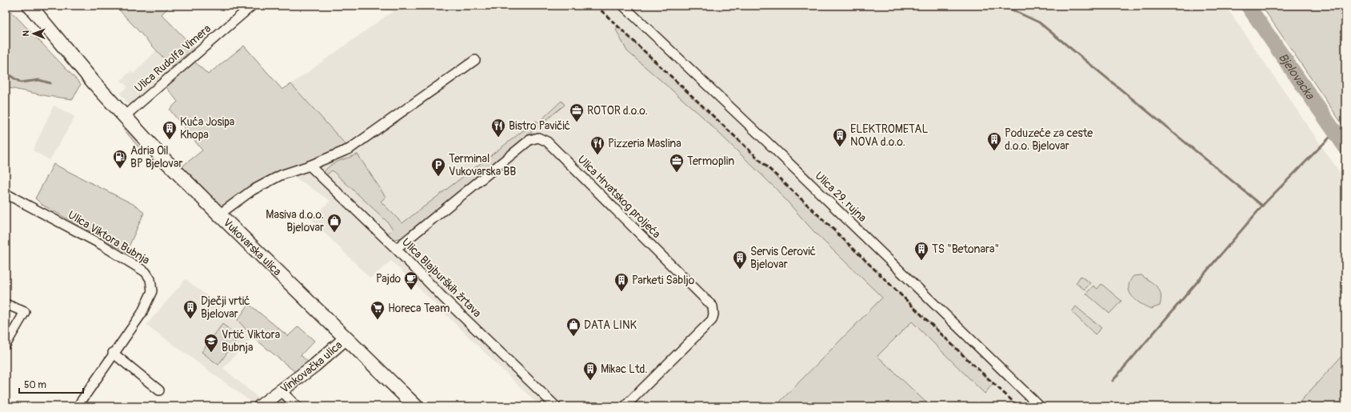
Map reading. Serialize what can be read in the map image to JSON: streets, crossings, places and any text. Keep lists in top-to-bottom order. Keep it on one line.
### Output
{"streets":{"main road":["Vukovarska ulica"],"street":["Ulica Rudolfa Vimera","Ulica Hrvatskog proljeća","Ulica 29. rujna","Ulica Viktora Bubnja","Ulica Blajburških žrtava","Vinkovačka ulica"]},"crossings":[["Ulica Rudolfa Vimera","Vukovarska ulica"],["Ulica Hrvatskog proljeća","Ulica Blajburških žrtava"],["Vukovarska ulica","Vinkovačka ulica"]],"water":["Bjelovacka"],"places":{"office":["ROTOR d.o.o.","Termoplin"],"restaurant":["Bistro Pavičić","Pizzeria Maslina"],"building":["Kuća Josipa Khopa","ELEKTROMETAL NOVA d.o.o.","Poduzeće za ceste d.o.o. Bjelovar","TS \"Betonara\"","Servis Cerović Bjelovar","Parketi Sabljo","Dječji vrtić Bjelovar","Mikac Ltd."],"fuel station":["Adria Oil BP Bjelovar"],"parking":["Terminal Vukovarska BB"],"shop":["Masiva d.o.o. Bjelovar","DATA LINK"],"cafe":["Pajdo"],"supermarket":["Horeca Team"],"school or university":["Vrtić Viktora Bubnja"]},"scale_bar":"50 m","north":"left"}
